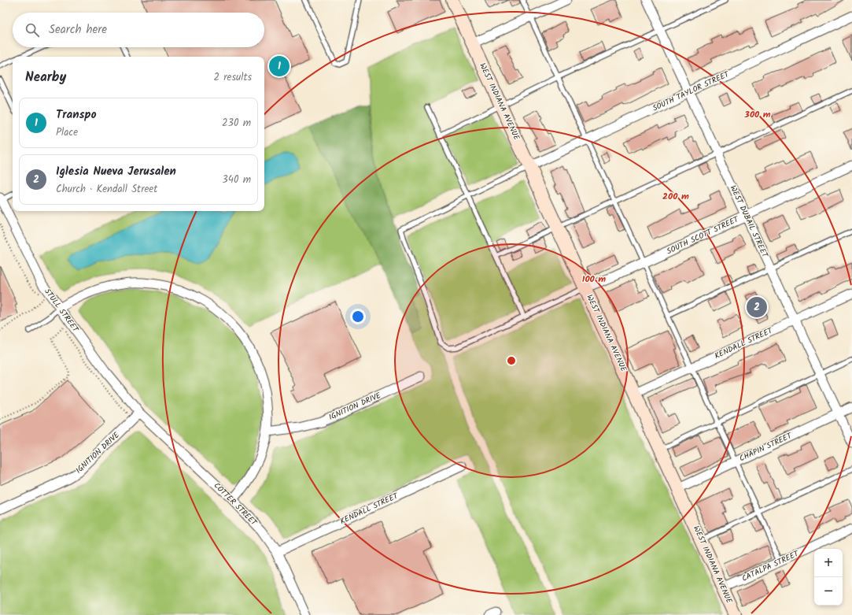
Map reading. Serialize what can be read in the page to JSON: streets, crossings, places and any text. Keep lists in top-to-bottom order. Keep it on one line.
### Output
{"streets":{"street":["SOUTH TAYLOR STREET","WEST INDIANA AVENUE","WEST DUBAIL STREET","SOUTH SCOTT STREET","STULL STREET","KENDALL STREET","IGNITION DRIVE","CHAPIN STREET","COTTER STREET","CATALPA STREET"]},"crossings":[["SOUTH TAYLOR STREET","WEST INDIANA AVENUE"],["SOUTH TAYLOR STREET","WEST DUBAIL STREET"],["WEST INDIANA AVENUE","SOUTH SCOTT STREET"],["WEST INDIANA AVENUE","KENDALL STREET"],["WEST INDIANA AVENUE","CHAPIN STREET"],["WEST INDIANA AVENUE","CATALPA STREET"],["WEST DUBAIL STREET","SOUTH SCOTT STREET"],["WEST DUBAIL STREET","KENDALL STREET"],["WEST DUBAIL STREET","CHAPIN STREET"],["STULL STREET","IGNITION DRIVE"],["STULL STREET","COTTER STREET"],["KENDALL STREET","COTTER STREET"],["IGNITION DRIVE","COTTER STREET"]],"page":{"search":"Search here","pins":["1","2"],"heading":["Nearby","2 results"],"list":[{"mark":"1","name":"Transpo","note":"Place","value":"230 m"},{"mark":"2","name":"Iglesia Nueva Jerusalen","note":"Church · Kendall Street","value":"340 m"}],"map_buttons":["+","−"]},"rings":["300 m","200 m","100 m"]}
